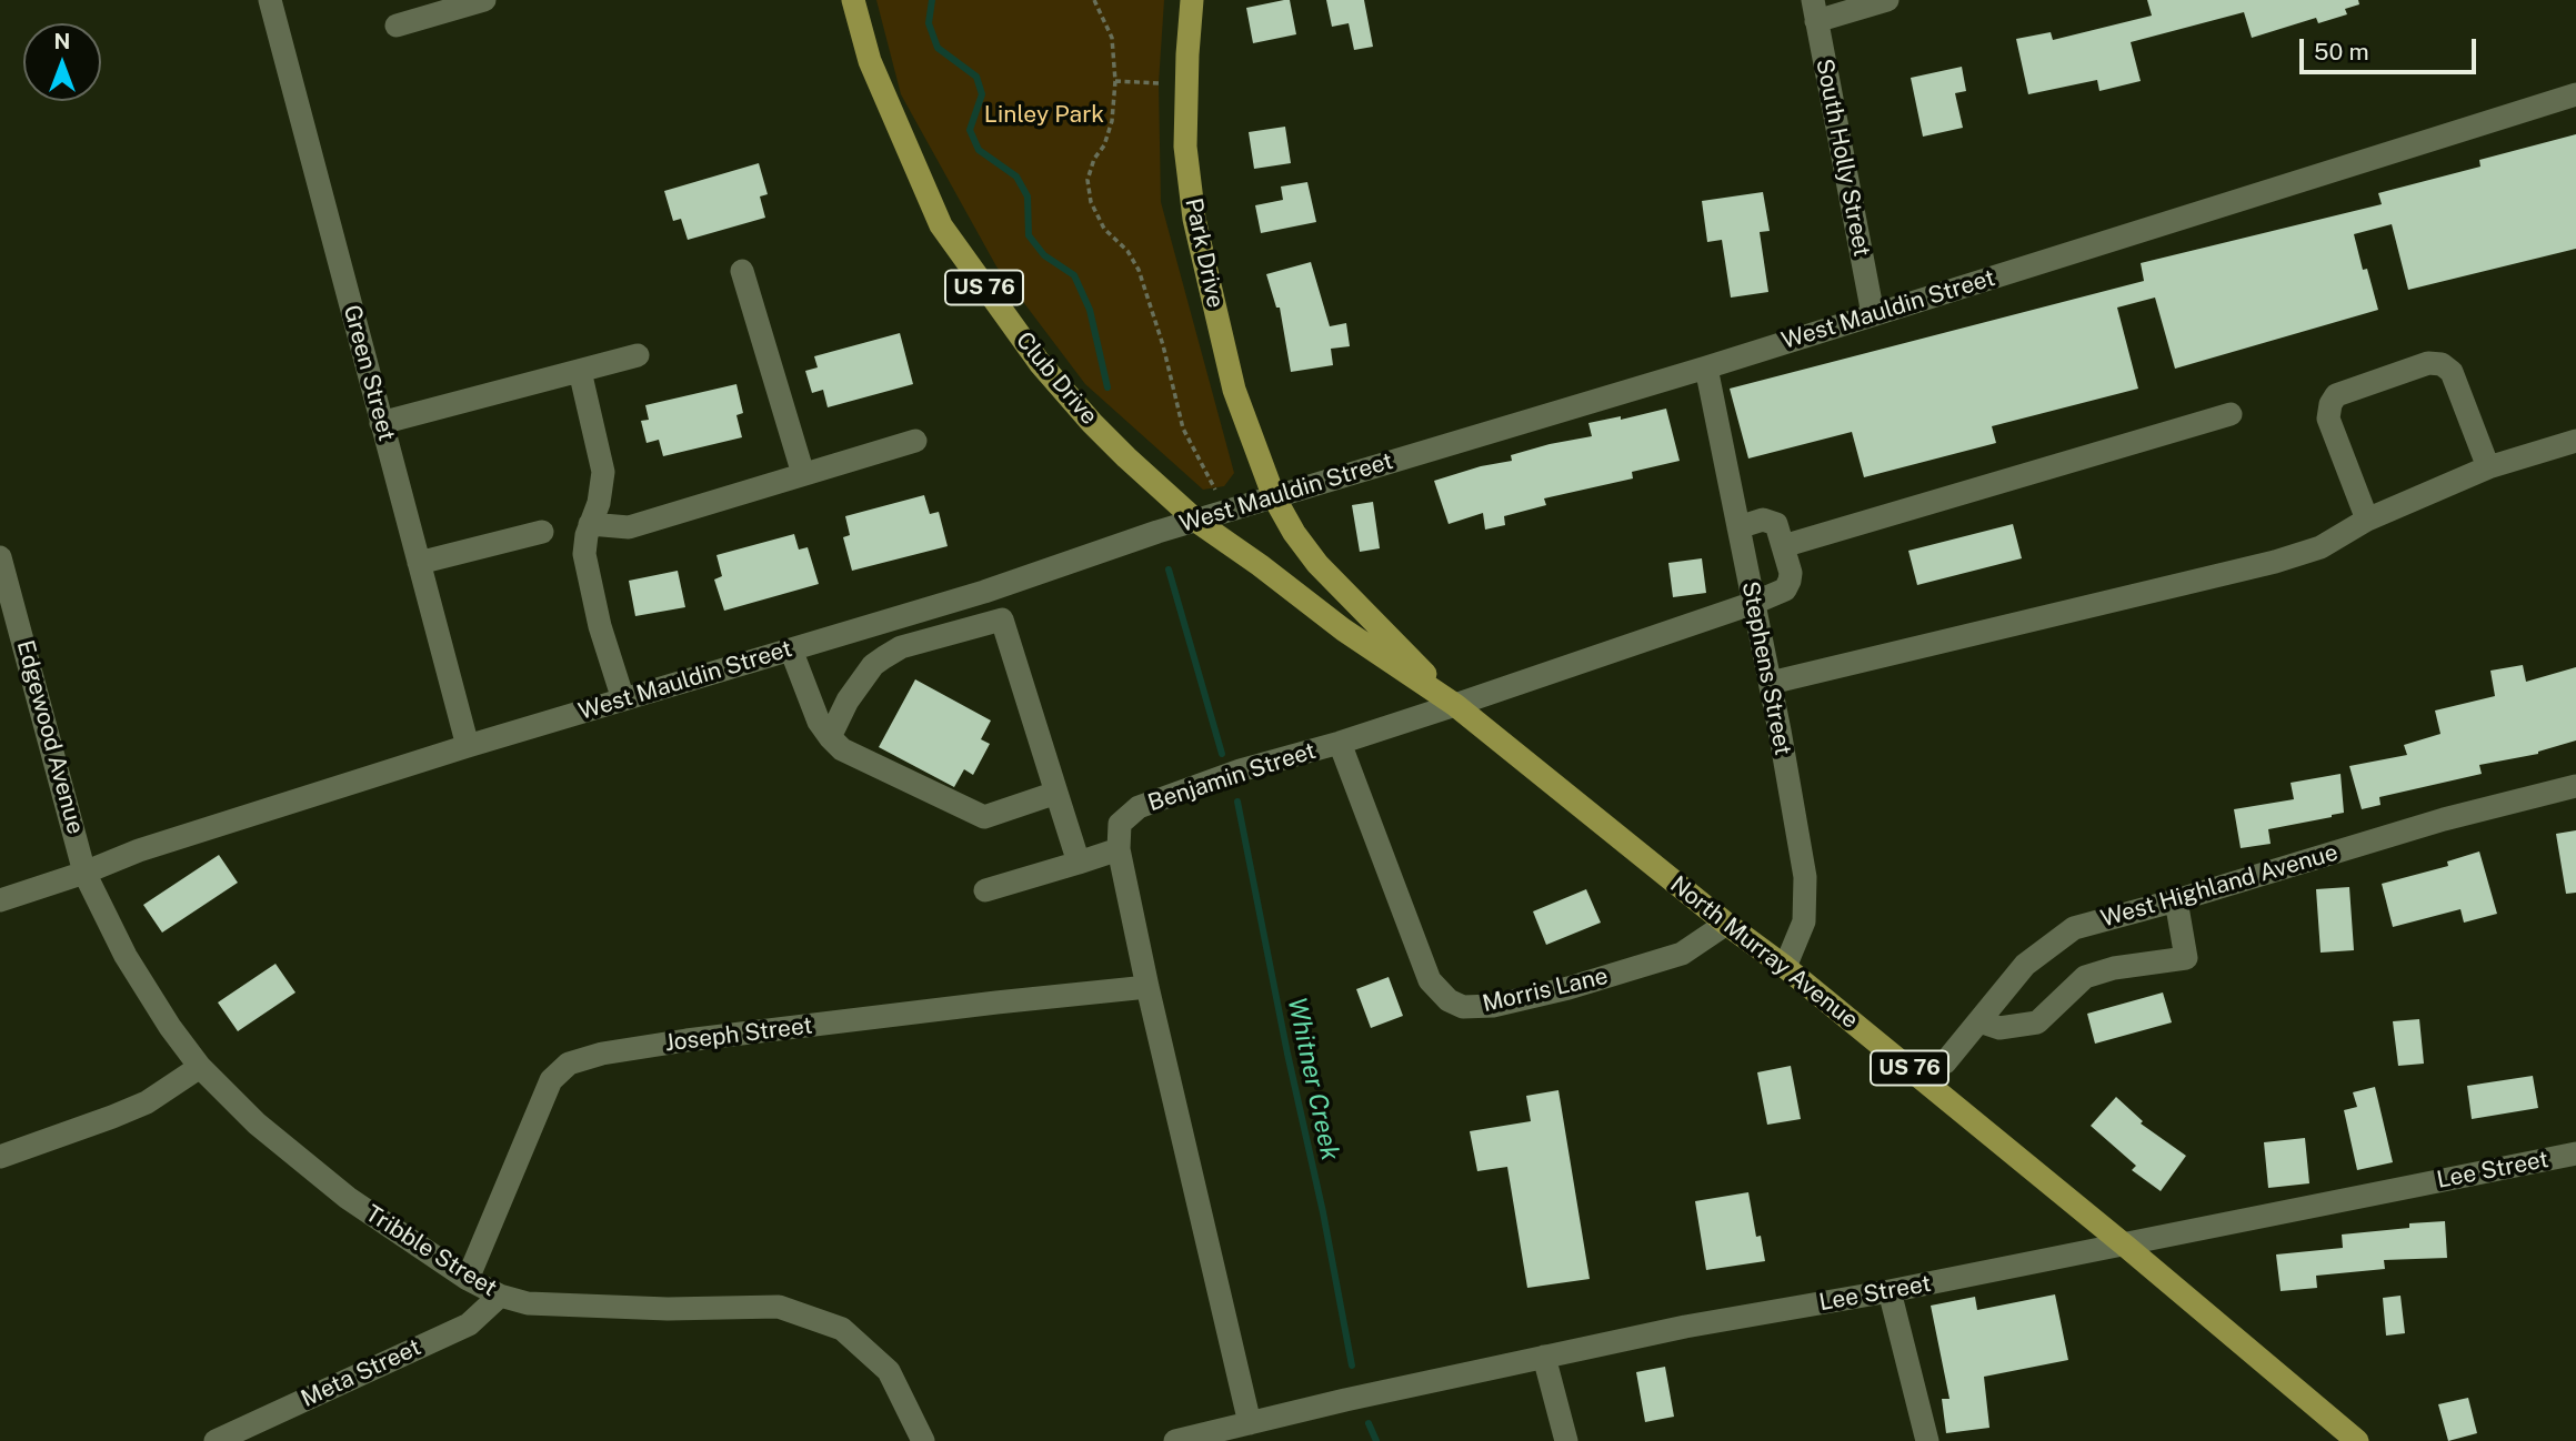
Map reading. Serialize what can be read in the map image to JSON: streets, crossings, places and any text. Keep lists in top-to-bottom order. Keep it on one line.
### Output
{"streets":{"main road":["Park Drive","US 76","Club Drive","North Murray Avenue"],"street":["South Holly Street","West Mauldin Street","Green Street","Stephens Street","Edgewood Avenue","Benjamin Street","West Highland Avenue","Morris Lane","Joseph Street","Lee Street","Tribble Street","Meta Street"]},"crossings":[["South Holly Street","West Mauldin Street"],["Park Drive","West Mauldin Street"],["Park Drive","North Murray Avenue"],["West Mauldin Street","Green Street"],["West Mauldin Street","Club Drive"],["West Mauldin Street","Stephens Street"],["West Mauldin Street","Edgewood Avenue"],["West Mauldin Street","North Murray Avenue"],["West Mauldin Street","Tribble Street"],["Club Drive","North Murray Avenue"],["Stephens Street","Benjamin Street"],["Stephens Street","North Murray Avenue"],["Edgewood Avenue","Tribble Street"],["Benjamin Street","North Murray Avenue"],["Benjamin Street","Morris Lane"],["Benjamin Street","Joseph Street"],["Benjamin Street","Lee Street"],["West Highland Avenue","North Murray Avenue"],["North Murray Avenue","Morris Lane"],["North Murray Avenue","Lee Street"],["Joseph Street","Tribble Street"],["Tribble Street","Meta Street"]],"water":["Whitner Creek"],"parks":["Linley Park"],"scale_bar":"50 m","north":"top"}
